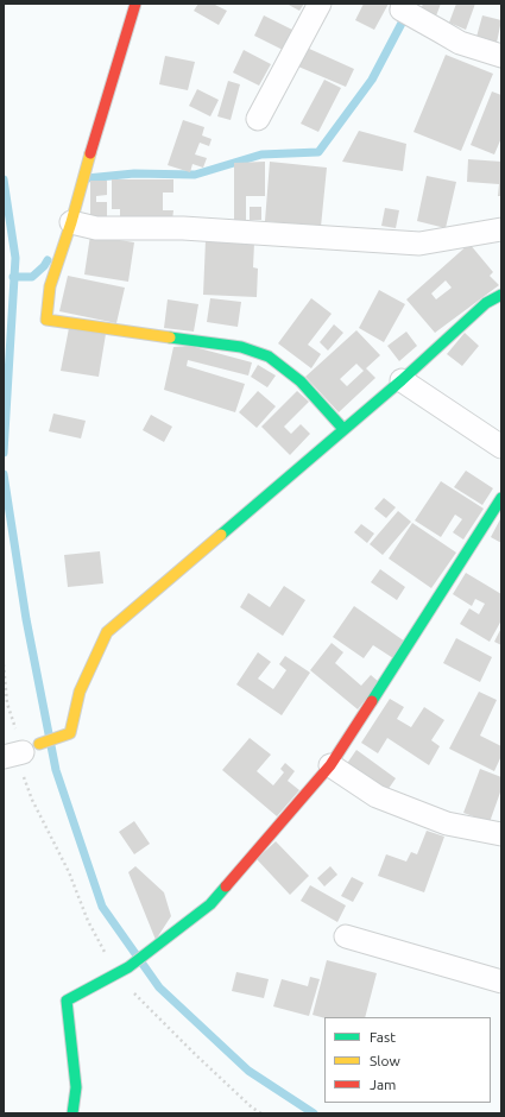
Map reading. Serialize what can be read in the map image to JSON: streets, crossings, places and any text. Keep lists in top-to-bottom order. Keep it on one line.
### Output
{"legend":["Fast","Slow","Jam"]}
